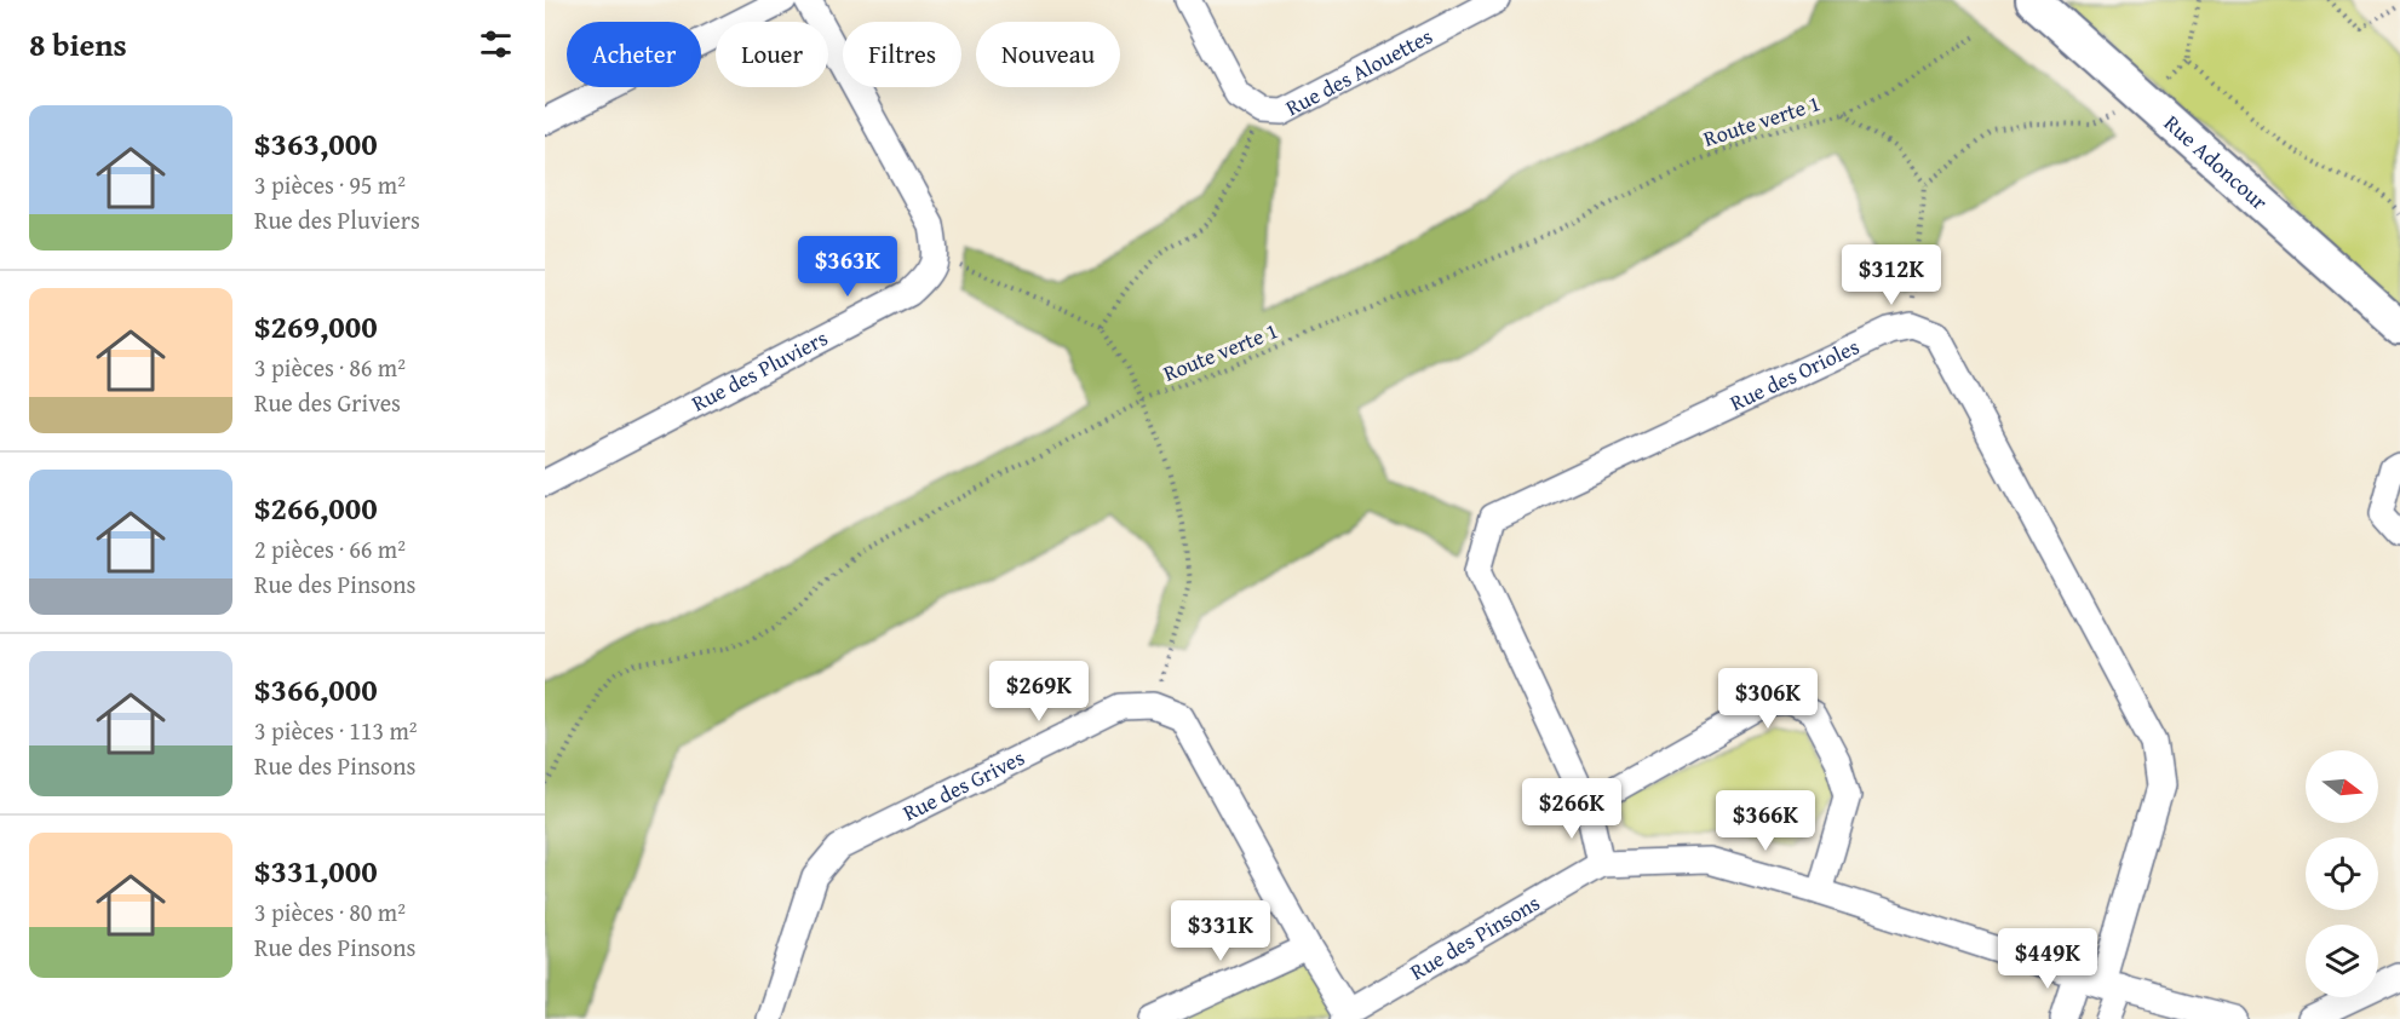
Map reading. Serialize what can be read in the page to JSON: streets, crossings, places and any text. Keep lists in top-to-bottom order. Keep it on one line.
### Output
{"streets":{"street":["Rue des Alouettes","Rue Adoncour","Rue des Pluviers","Rue des Orioles","Rue des Grives","Rue des Pinsons"],"path":["Route verte 1"]},"north":"right","page":{"heading":"8 biens","chip":["Acheter","Louer","Filtres","Nouveau"],"list":[{"name":"$363,000","note":"3 pièces · 95 m² · Rue des Pluviers"},{"name":"$269,000","note":"3 pièces · 86 m² · Rue des Grives"},{"name":"$266,000","note":"2 pièces · 66 m² · Rue des Pinsons"},{"name":"$366,000","note":"3 pièces · 113 m² · Rue des Pinsons"},{"name":"$331,000","note":"3 pièces · 80 m² · Rue des Pinsons"}],"price":["$363K","$312K","$269K","$306K","$266K","$366K","$331K","$449K"]}}
